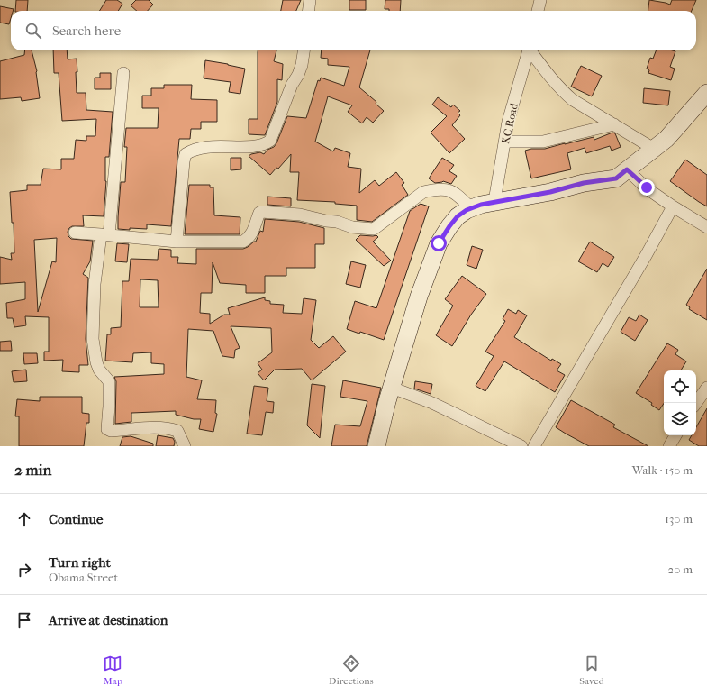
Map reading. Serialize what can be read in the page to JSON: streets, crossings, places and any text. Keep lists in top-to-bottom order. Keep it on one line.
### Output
{"streets":{"street":["KC Road"]},"page":{"search":"Search here","heading":["2 min","Walk · 150 m"],"list":[["Continue","130 m"],["Turn right","Obama Street","20 m"],"Arrive at destination"],"nav":["Map","Directions","Saved"]}}
